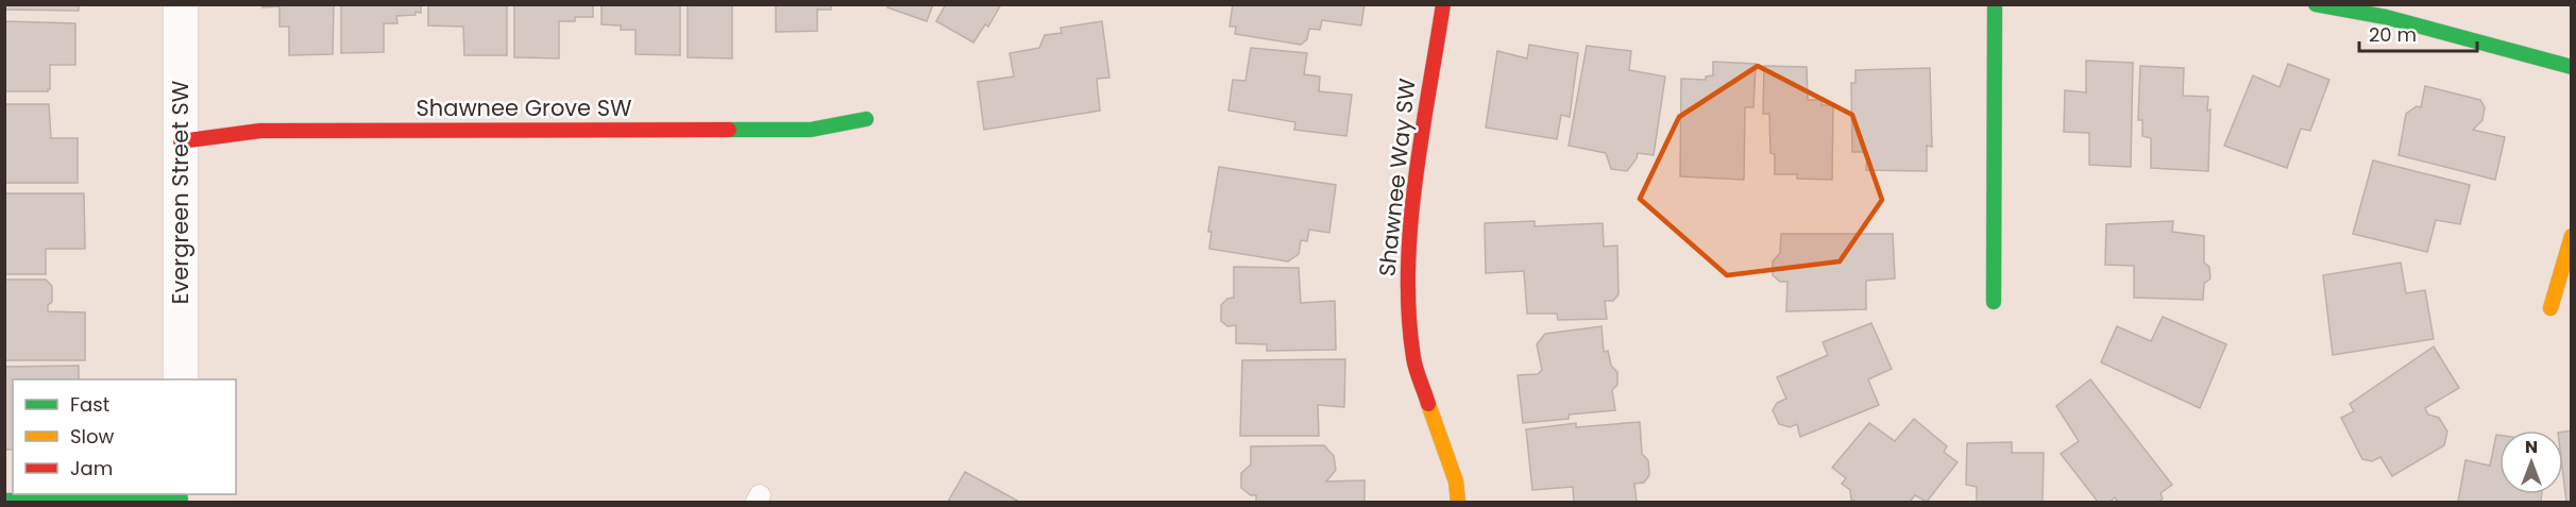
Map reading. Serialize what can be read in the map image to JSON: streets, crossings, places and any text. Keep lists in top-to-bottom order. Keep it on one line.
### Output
{"streets":{"street":["Shawnee Grove SW","Shawnee Way SW","Evergreen Street SW"]},"crossings":[["Shawnee Grove SW","Evergreen Street SW"]],"legend":["Fast","Slow","Jam"],"scale_bar":"20 m","north":"top"}
